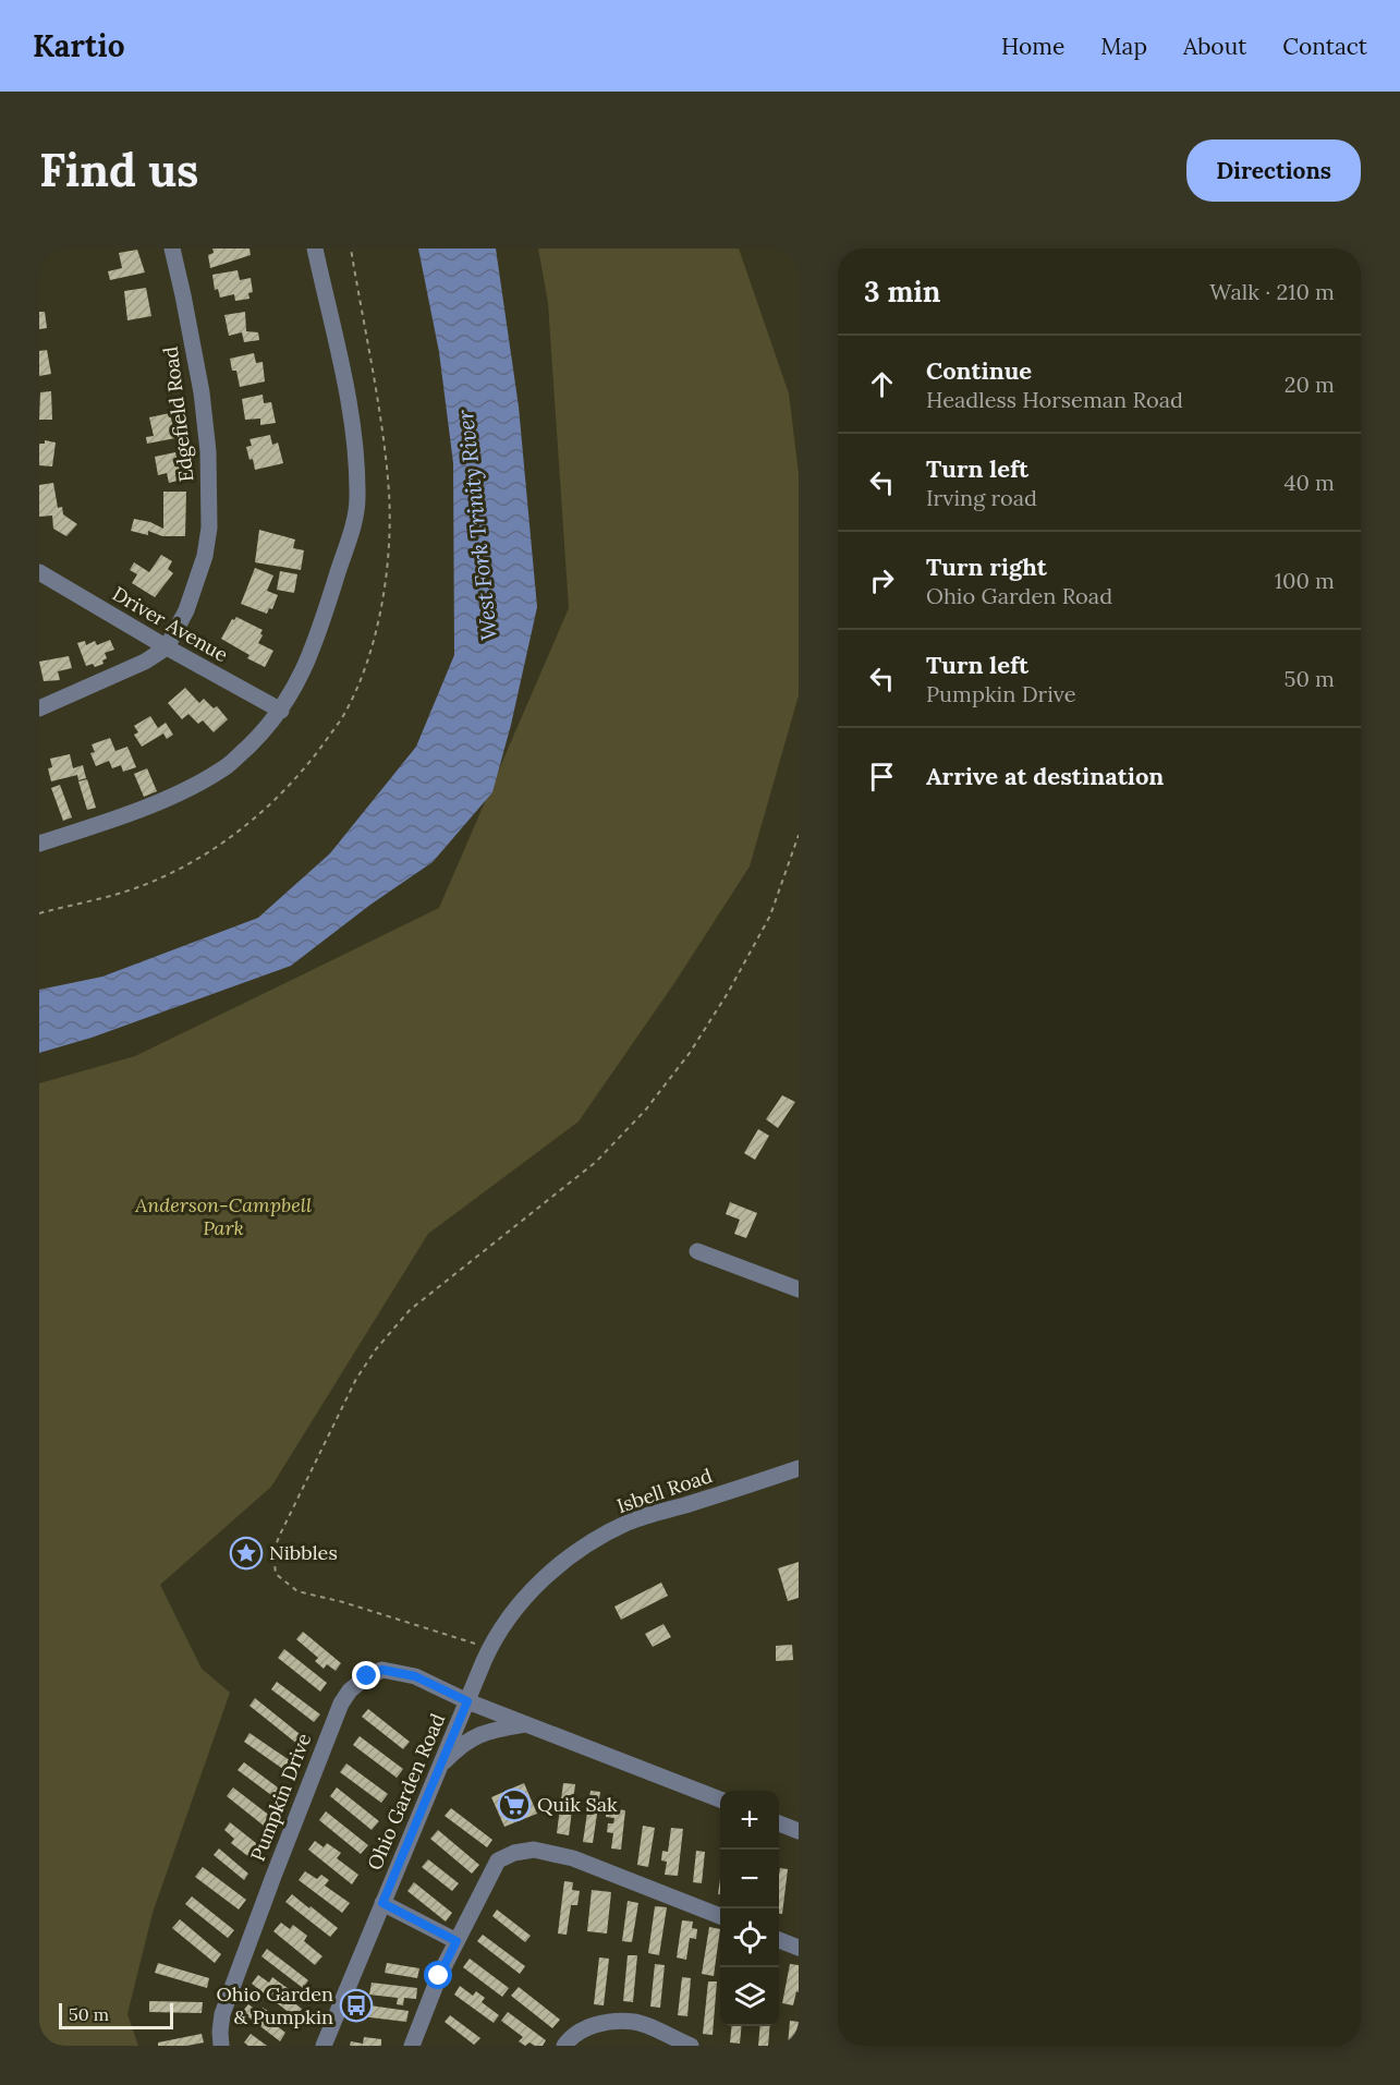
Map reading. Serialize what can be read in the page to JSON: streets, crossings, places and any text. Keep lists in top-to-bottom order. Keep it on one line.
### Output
{"streets":{"street":["Edgefield Road","Driver Avenue","Isbell Road","Ohio Garden Road","Pumpkin Drive"]},"crossings":[["Edgefield Road","Driver Avenue"],["Isbell Road","Ohio Garden Road"],["Isbell Road","Pumpkin Drive"],["Ohio Garden Road","Pumpkin Drive"]],"water":["West Fork Trinity River"],"parks":["Anderson-Campbell Park"],"places":{"place":["Nibbles"],"supermarket":["Quik Sak"],"bus stop":["Ohio Garden & Pumpkin"]},"scale_bar":"50 m","page":{"header":"Kartio","nav":["Home","Map","About","Contact"],"buttons":"Directions","title":"Find us","heading":["3 min","Walk · 210 m"],"list":[["Continue","Headless Horseman Road","20 m"],["Turn left","Irving road","40 m"],["Turn right","Ohio Garden Road","100 m"],["Turn left","Pumpkin Drive","50 m"],"Arrive at destination"],"map_buttons":["+","−"],"scale":"50 m"}}
